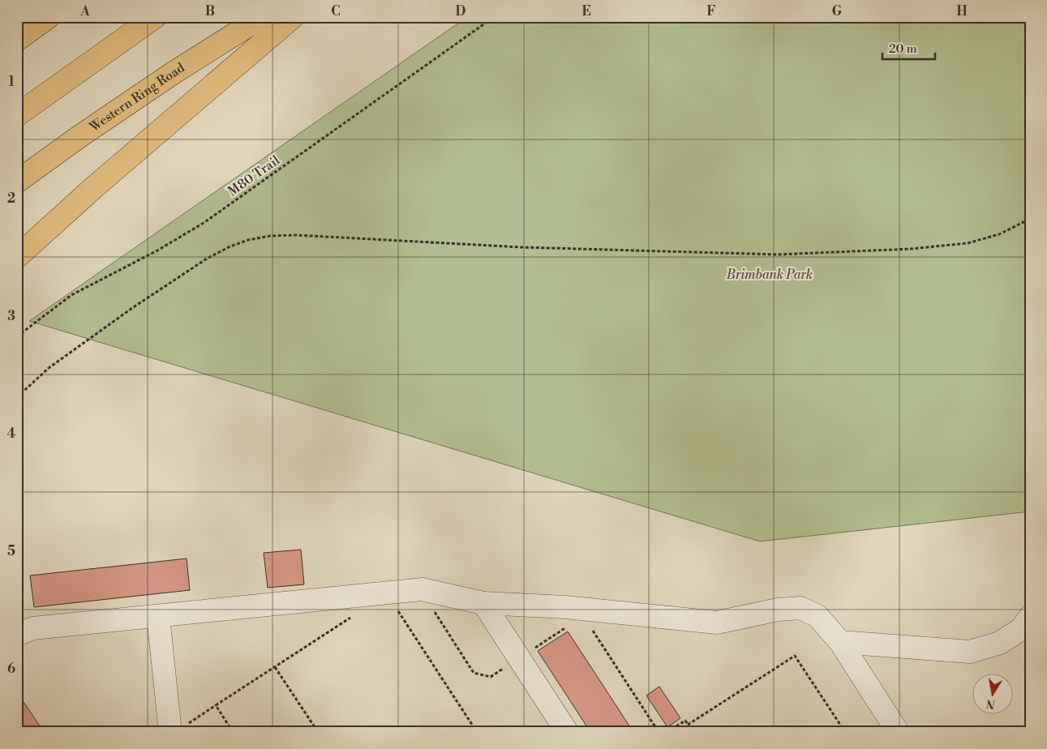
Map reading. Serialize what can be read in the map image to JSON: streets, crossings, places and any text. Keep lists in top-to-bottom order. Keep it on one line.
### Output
{"streets":{"highway":["Western Ring Road"],"path":["M80 Trail"]},"parks":["Brimbank Park"],"scale_bar":"20 m","north":"bottom","grid":{"columns":["A","B","C","D","E","F","G","H"],"rows":["1","2","3","4","5","6"]}}
